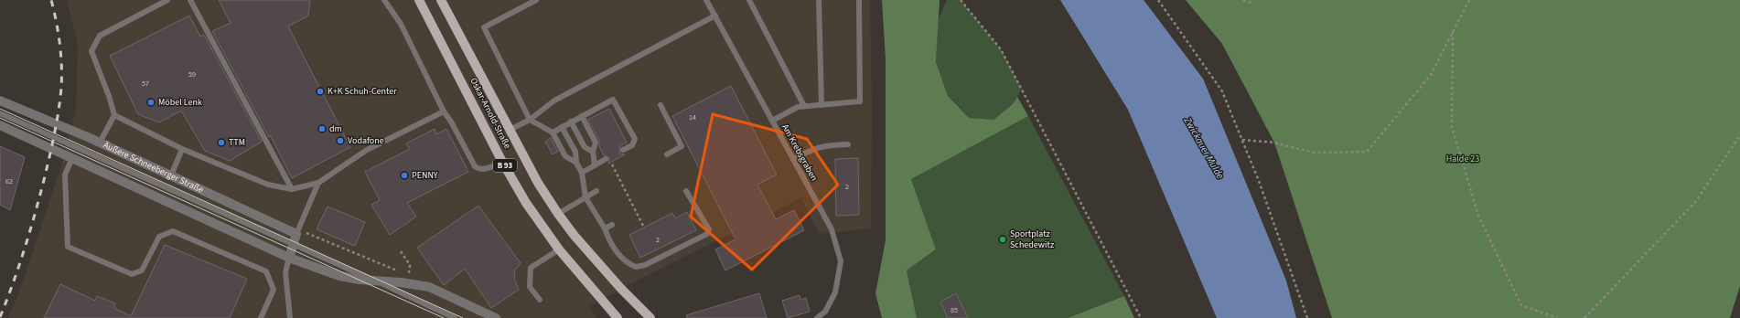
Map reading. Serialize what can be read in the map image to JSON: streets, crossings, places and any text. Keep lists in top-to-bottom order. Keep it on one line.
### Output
{"streets":{"main road":["Oskar-Arnold-Straße","B 93"],"street":["Äußere Schneeberger Straße"],"lane":["Am Krebsgraben"]},"water":["Zwickauer Mulde"],"parks":["Halde 23"],"places":["K+K Schuh-Center","Möbel Lenk","dm","Vodafone","TTM","PENNY","Sportplatz Schedewitz"],"house_numbers":["59","57","14","62","2","2","85"]}
